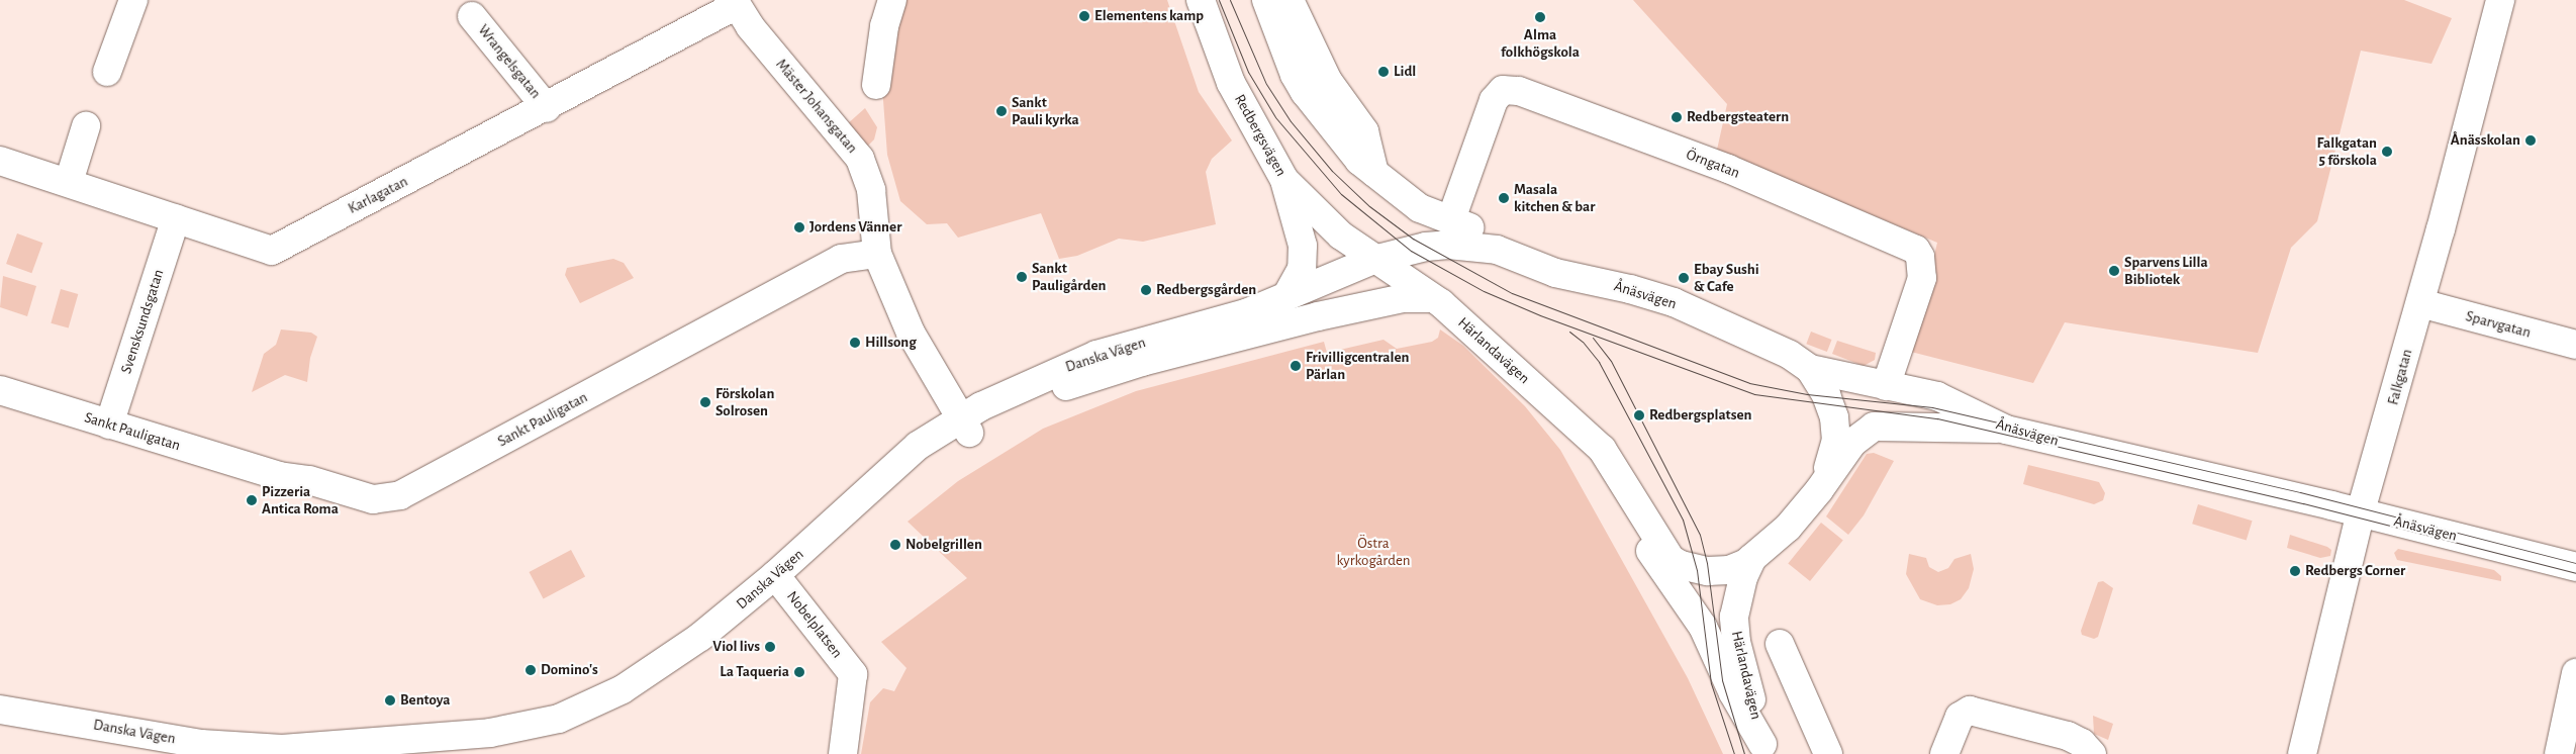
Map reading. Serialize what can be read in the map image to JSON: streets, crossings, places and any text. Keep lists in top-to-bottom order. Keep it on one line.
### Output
{"streets":{"street":["Wrangelsgatan","Mäster Johansgatan","Redbergsvägen","Örngatan","Karlagatan","Ånäsvägen","Svensksundsgatan","Sparvgatan","Härlandavägen","Danska Vägen","Falkgatan","Sankt Pauligatan","Nobelplatsen"]},"crossings":[["Wrangelsgatan","Karlagatan"],["Mäster Johansgatan","Karlagatan"],["Mäster Johansgatan","Sankt Pauligatan"],["Redbergsvägen","Härlandavägen"],["Redbergsvägen","Danska Vägen"],["Örngatan","Ånäsvägen"],["Karlagatan","Svensksundsgatan"],["Ånäsvägen","Danska Vägen"],["Ånäsvägen","Falkgatan"],["Svensksundsgatan","Sankt Pauligatan"],["Sparvgatan","Falkgatan"],["Härlandavägen","Danska Vägen"],["Danska Vägen","Nobelplatsen"]],"parks":["Östra kyrkogården"],"places":["Elementens kamp","Alma folkhögskola","Lidl","Sankt Pauli kyrka","Redbergsteatern","Ånässkolan","Falkgatan 5 förskola","Masala kitchen & bar","Jordens Vänner","Sparvens Lilla Bibliotek","Sankt Pauligården","Ebay Sushi & Cafe","Redbergsgården","Hillsong","Frivilligcentralen Pärlan","Förskolan Solrosen","Redbergsplatsen","Pizzeria Antica Roma","Nobelgrillen","Redbergs Corner","Viol livs","Domino's","La Taqueria","Bentoya"]}
